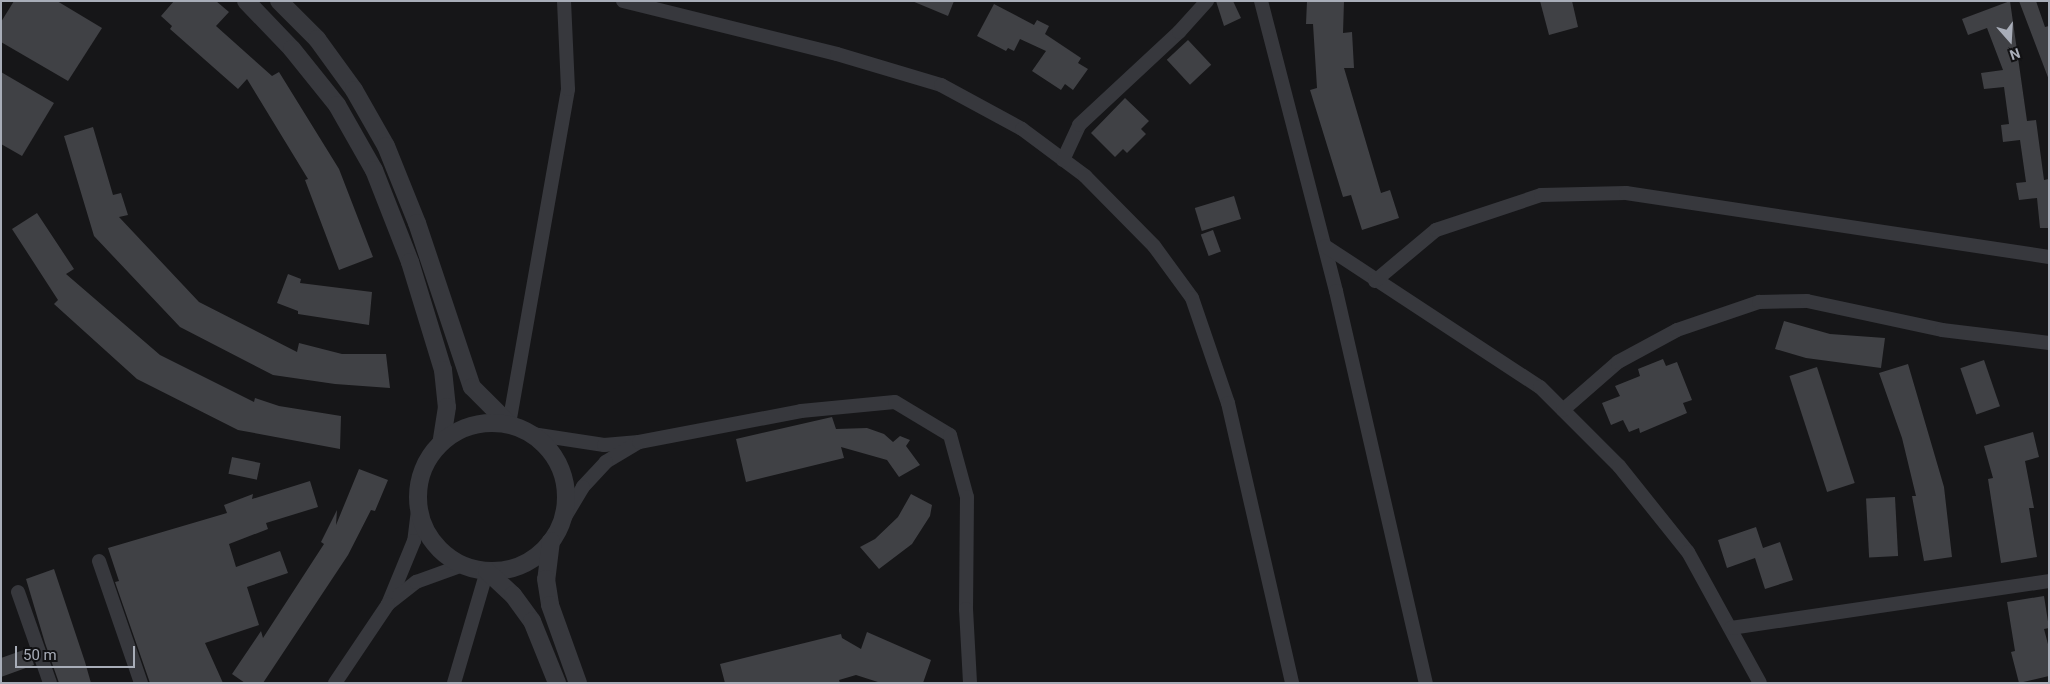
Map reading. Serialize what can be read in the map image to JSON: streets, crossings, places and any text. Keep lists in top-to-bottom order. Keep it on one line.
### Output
{"scale_bar":"50 m","north":"bottom"}
